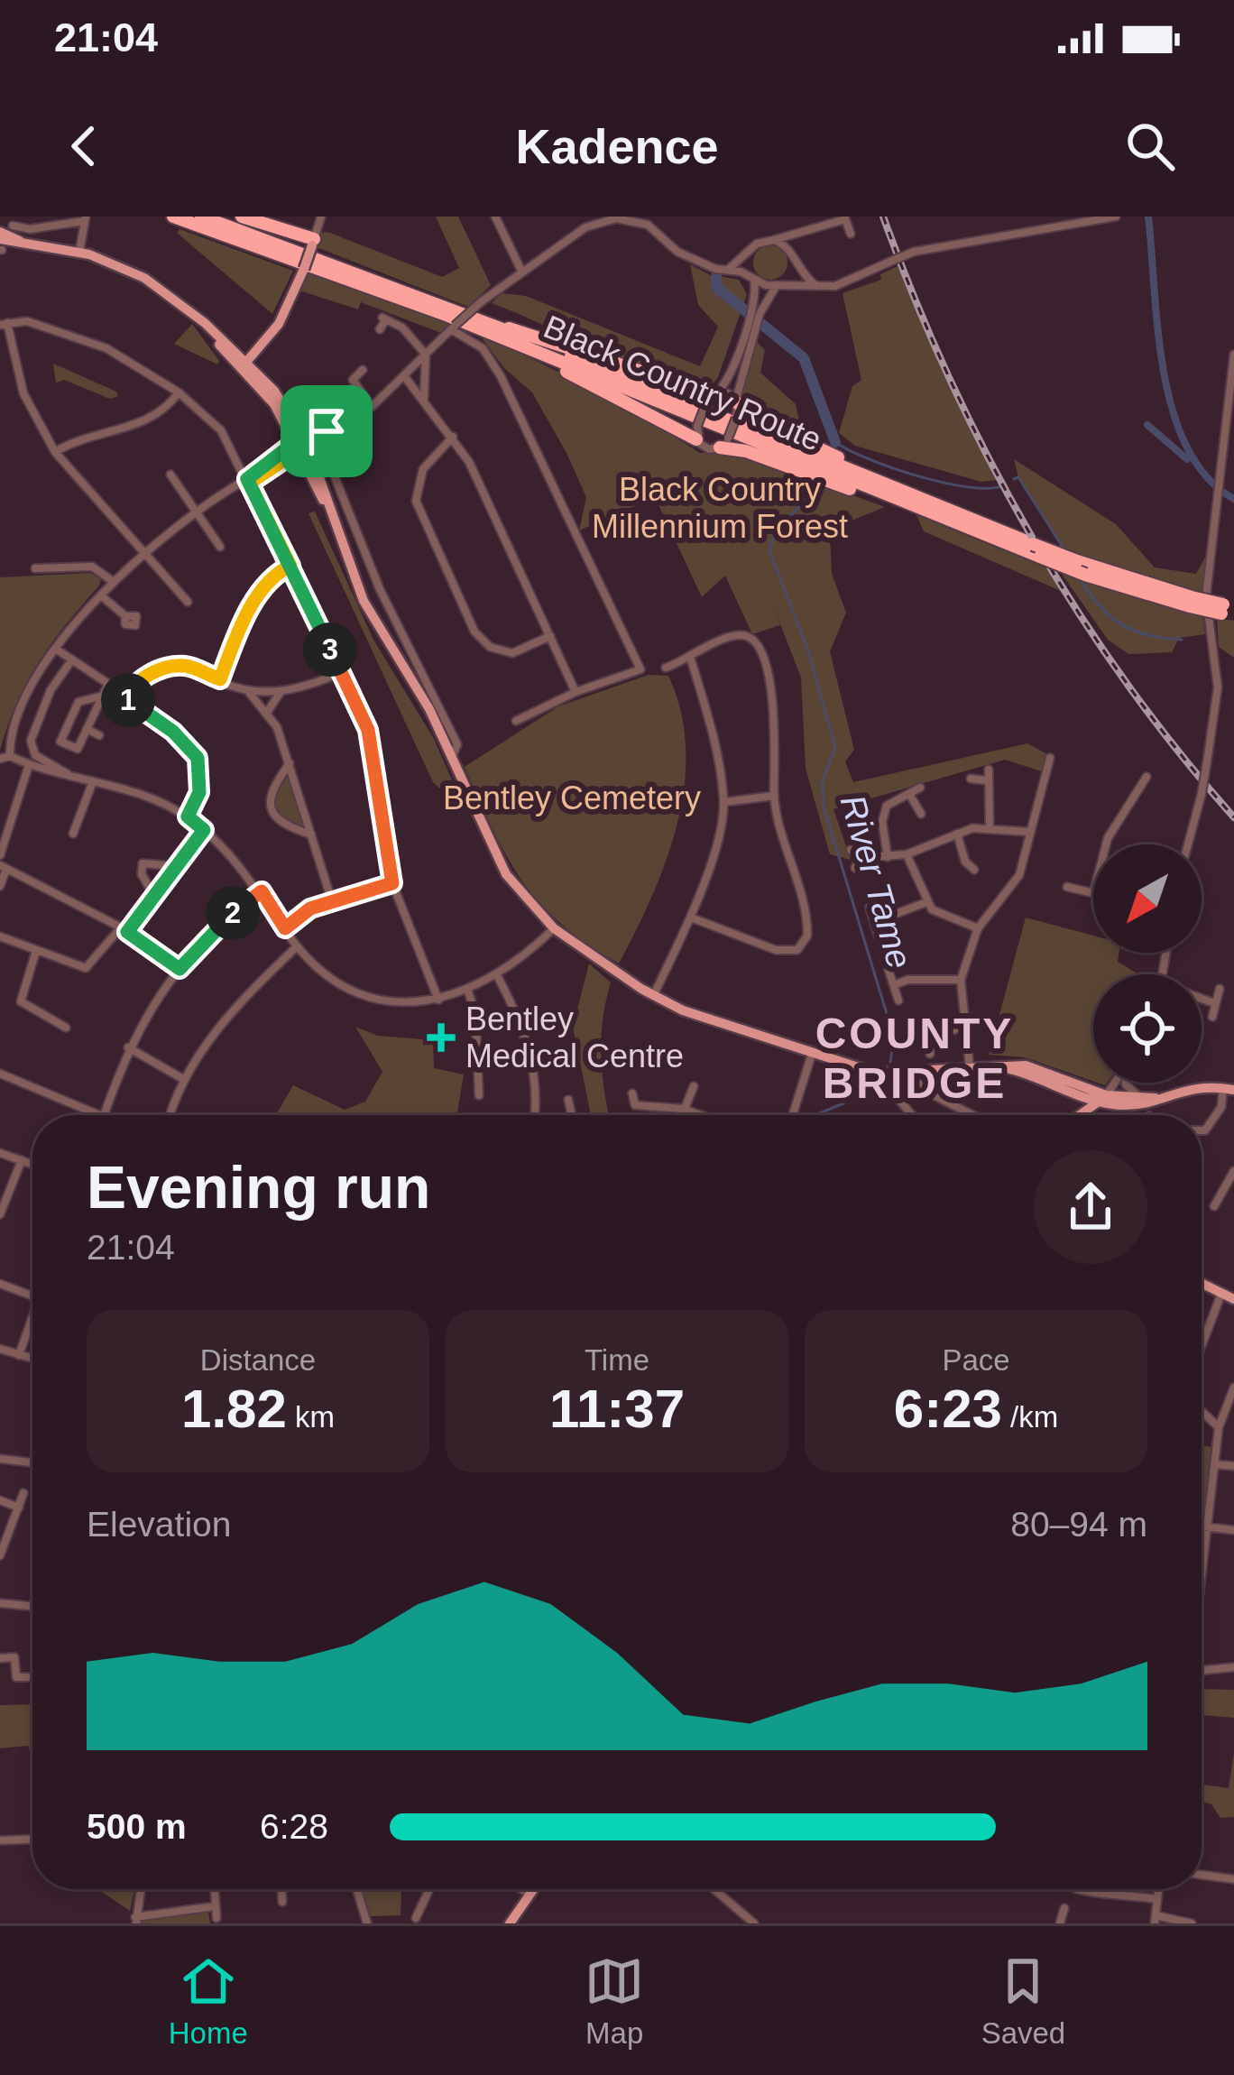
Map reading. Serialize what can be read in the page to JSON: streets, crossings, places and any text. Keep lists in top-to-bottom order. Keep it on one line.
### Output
{"streets":{"highway":["Black Country Route"]},"districts":["COUNTY BRIDGE"],"water":["River Tame"],"parks":["Black Country Millennium Forest","Bentley Cemetery"],"places":{"health":["Bentley Medical Centre"]},"north":"bottom left","page":{"status":"21:04","header":"Kadence","pins":["3","1","2"],"heading":["Evening run","21:04"],"stats":[["Distance","1.82 km"],["Time","11:37"],["Pace","6:23 /km"]],"chart":["Elevation","80–94 m"],"list":[{"name":"500 m","note":"6:28"}],"tabs":["Home","Map","Saved"]}}
